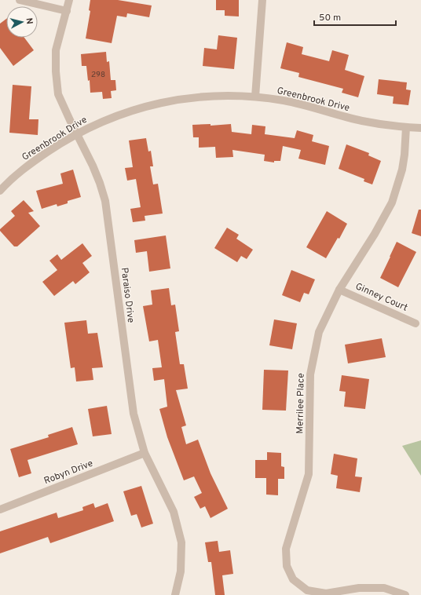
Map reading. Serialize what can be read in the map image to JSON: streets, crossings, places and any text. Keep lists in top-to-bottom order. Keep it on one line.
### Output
{"streets":{"street":["Greenbrook Drive","Paraiso Drive","Ginney Court","Merrilee Place","Robyn Drive"]},"crossings":[["Greenbrook Drive","Paraiso Drive"],["Greenbrook Drive","Merrilee Place"],["Paraiso Drive","Robyn Drive"],["Ginney Court","Merrilee Place"]],"house_numbers":["298"],"scale_bar":"50 m","north":"right"}
